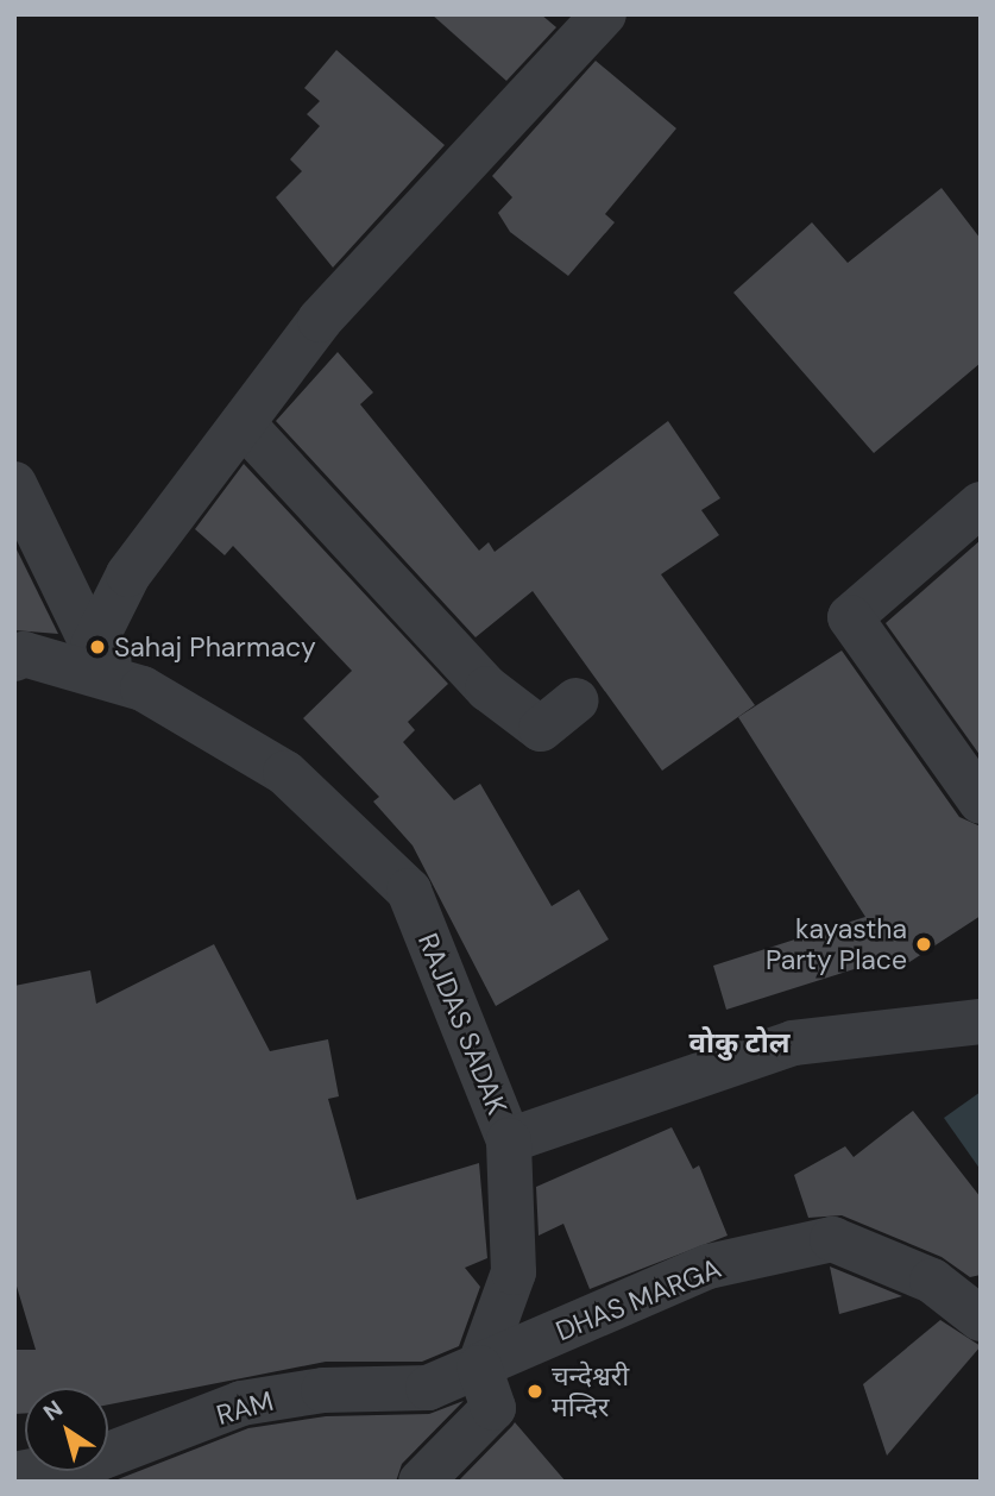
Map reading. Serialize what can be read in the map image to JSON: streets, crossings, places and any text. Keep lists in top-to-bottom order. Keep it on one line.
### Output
{"streets":{"street":["RAJDAS SADAK","DHAS MARGA","RAM"]},"crossings":[["DHAS MARGA","RAM"]],"districts":["वोकु टोल"],"places":["Sahaj Pharmacy","kayastha Party Place","चन्देश्वरी मन्दिर"],"north":"top left"}
